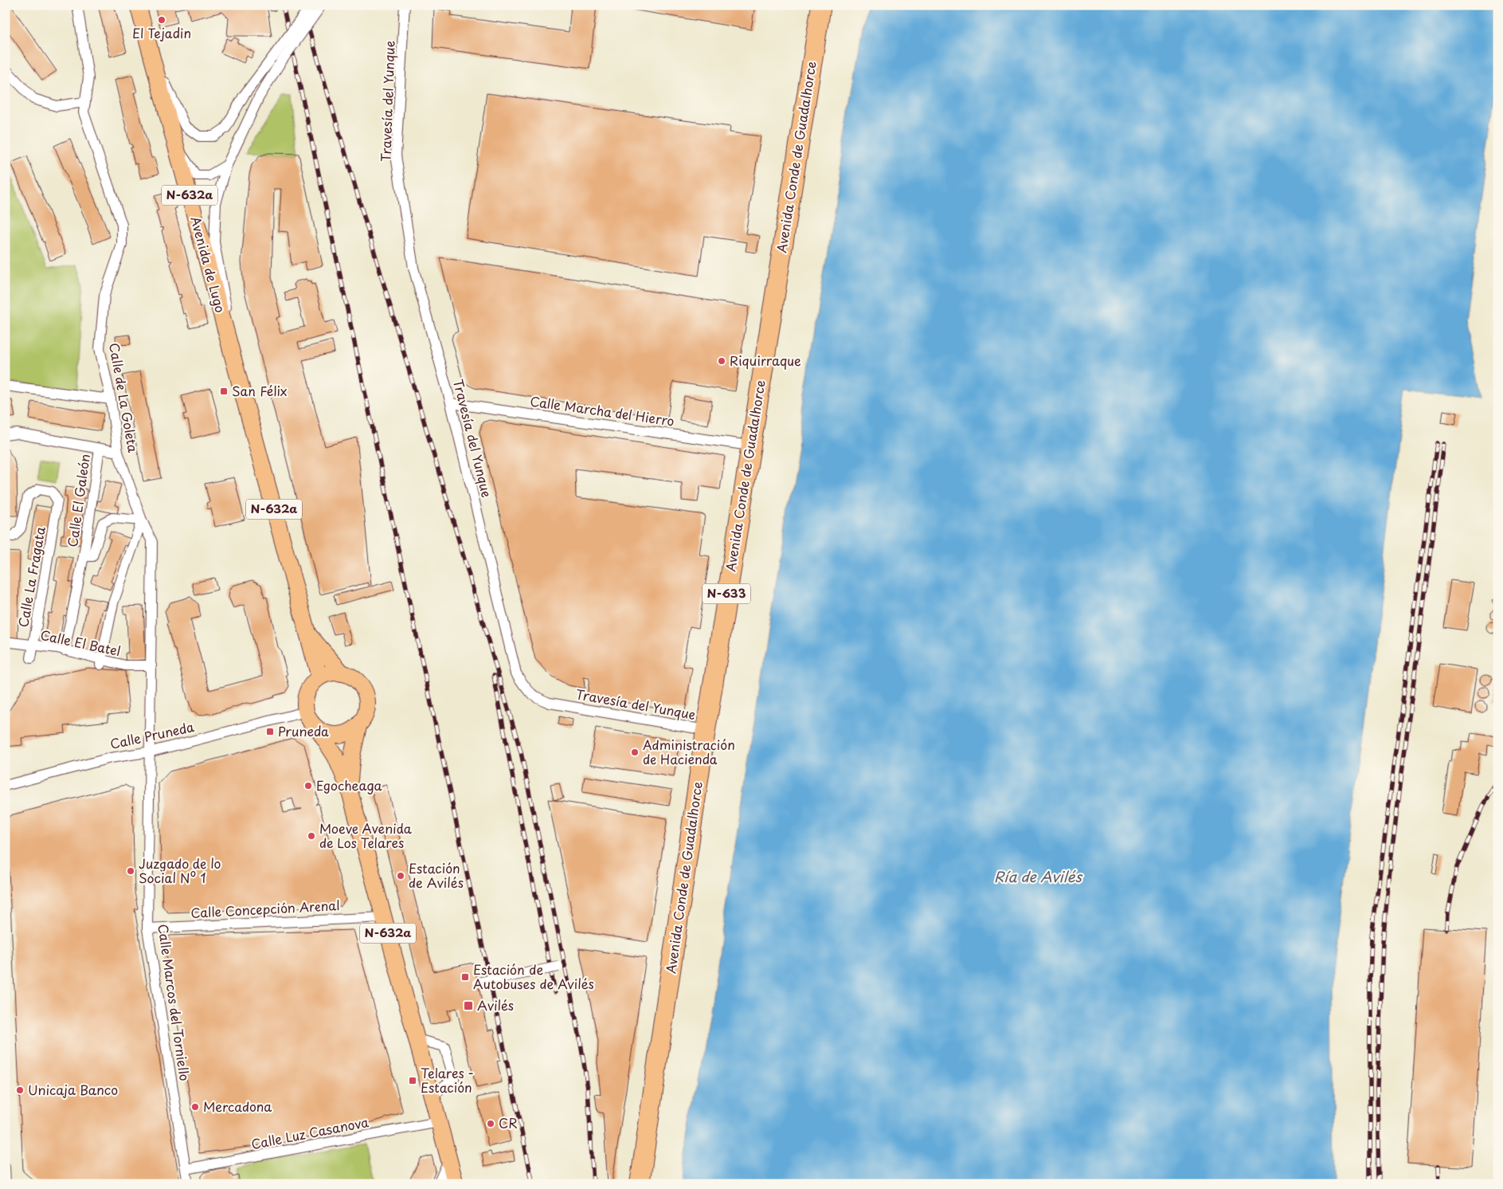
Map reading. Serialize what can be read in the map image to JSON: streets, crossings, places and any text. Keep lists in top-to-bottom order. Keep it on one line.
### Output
{"streets":{"highway":["Avenida Conde de Guadalhorce","N-633"],"main road":["N-632a","Avenida de Lugo"],"street":["Travesía del Yunque","Calle de La Goleta","Calle Marcha del Hierro","Calle El Galeón","Calle La Fragata","Calle El Batel","Calle Pruneda","Calle Concepción Arenal","Calle Marcos del Torniello","Calle Luz Casanova"]},"crossings":[["Travesía del Yunque","Avenida Conde de Guadalhorce"],["Travesía del Yunque","Calle Marcha del Hierro"],["Avenida Conde de Guadalhorce","Calle Marcha del Hierro"],["N-632a","Avenida de Lugo"],["N-632a","Calle Pruneda"],["N-632a","Calle Concepción Arenal"],["N-632a","Calle Luz Casanova"],["Calle de La Goleta","Calle El Galeón"],["Calle de La Goleta","Calle El Batel"],["Calle de La Goleta","Calle Pruneda"],["Calle de La Goleta","Calle Marcos del Torniello"],["Calle El Galeón","Calle El Batel"],["Calle La Fragata","Calle El Batel"],["Calle Pruneda","Calle Marcos del Torniello"],["Calle Concepción Arenal","Calle Marcos del Torniello"],["Calle Marcos del Torniello","Calle Luz Casanova"]],"water":["Ría de Avilés"],"places":{"other":["El Tejadin","Riquirraque","Administración de Hacienda","Egocheaga","Moeve Avenida de Los Telares","Juzgado de lo Social Nº 1","Estación de Avilés","Unicaja Banco","Mercadona","CR"],"transit":["San Félix","Pruneda","Estación de Autobuses de Avilés","Avilés","Telares - Estación"]}}
